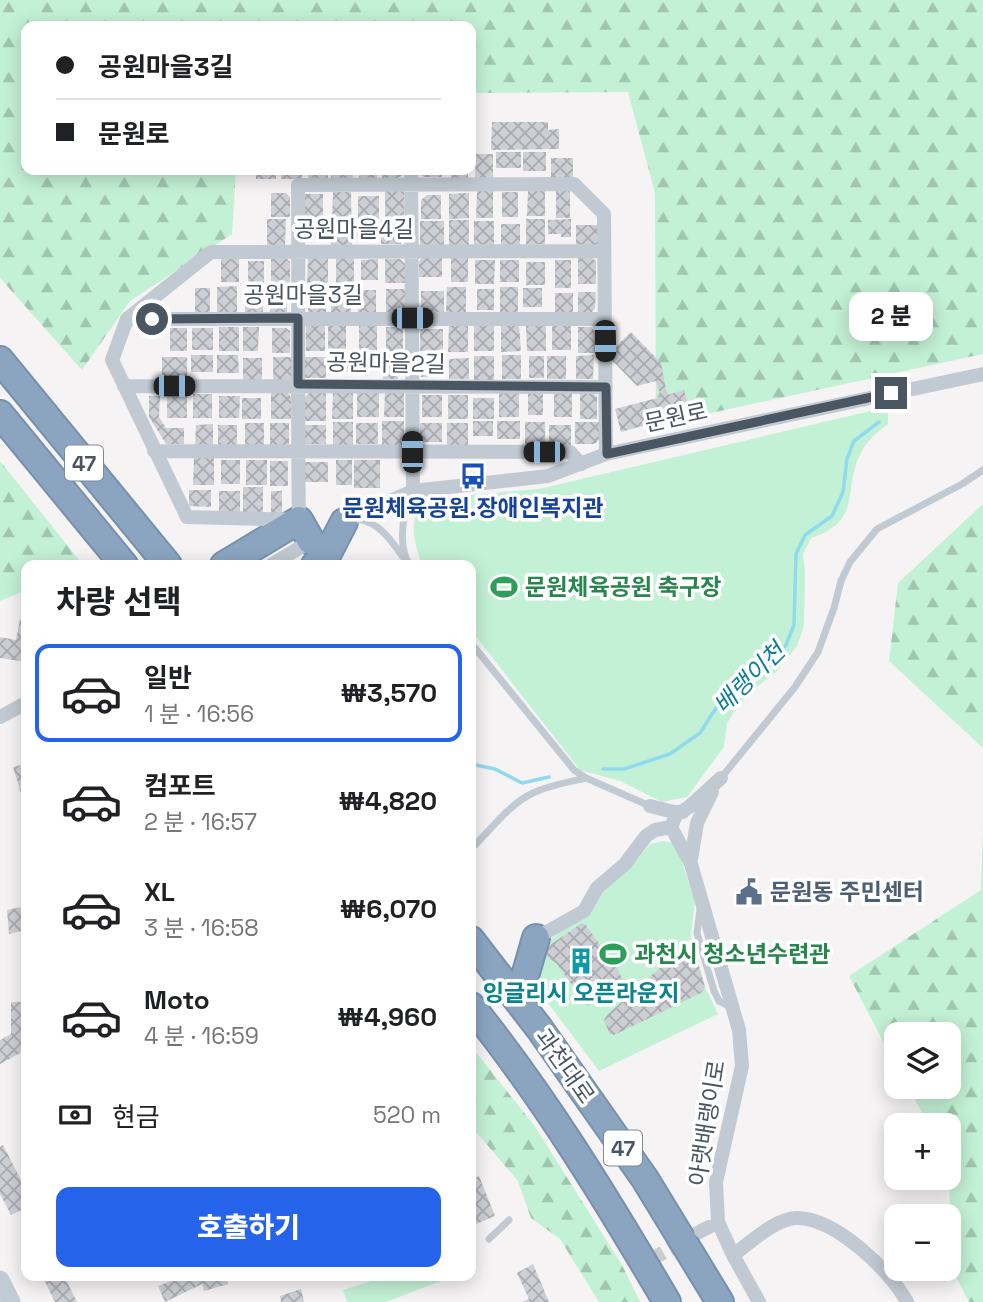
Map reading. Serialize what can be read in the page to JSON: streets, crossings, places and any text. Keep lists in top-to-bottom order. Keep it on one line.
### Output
{"streets":{"highway":["47","과천대로"],"street":["공원마을4길","공원마을3길","공원마을2길","문원로","아랫배랭이로"]},"crossings":[["공원마을4길","공원마을3길"]],"water":["배랭이천"],"places":{"bus stop":["문원체육공원.장애인복지관"],"sports":["문원체육공원 축구장","과천시 청소년수련관"],"public building":["문원동 주민센터"],"building":["잉글리시 오픈라운지"]},"page":{"banner":["공원마을3길","문원로"],"bubble":"2 분","heading":"차량 선택","list":[{"name":"일반","note":"1 분 · 16:56","value":"₩3,570"},{"name":"컴포트","note":"2 분 · 16:57","value":"₩4,820"},{"name":"XL","note":"3 분 · 16:58","value":"₩6,070"},{"name":"Moto","note":"4 분 · 16:59","value":"₩4,960"}],"map_buttons":["+","−"],"pay":["현금","520 m"],"buttons":"호출하기"}}
